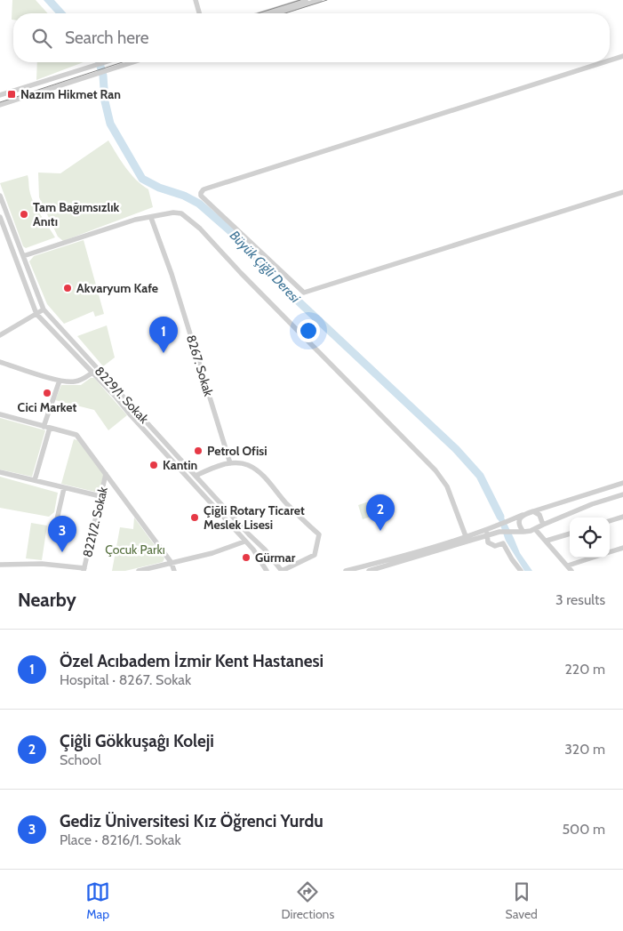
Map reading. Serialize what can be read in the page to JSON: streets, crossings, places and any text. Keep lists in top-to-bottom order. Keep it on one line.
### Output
{"streets":{"street":["8267. Sokak","8229/1. Sokak","8221/2. Sokak"]},"water":["Büyük Çiğli Deresi"],"parks":["Çocuk Parkı"],"places":{"transit":["Nazım Hikmet Ran"],"other":["Tam Bağımsızlık Anıtı","Akvaryum Kafe","Cici Market","Petrol Ofisi","Kantin","Çiğli Rotary Ticaret Meslek Lisesi","Gürmar"]},"page":{"search":"Search here","pins":["1","2","3"],"heading":["Nearby","3 results"],"list":[{"mark":"1","name":"Özel Acıbadem İzmir Kent Hastanesi","note":"Hospital · 8267. Sokak","value":"220 m"},{"mark":"2","name":"Çiĝli Gökkuşaĝı Koleji","note":"School","value":"320 m"},{"mark":"3","name":"Gediz Üniversitesi Kız Öğrenci Yurdu","note":"Place · 8216/1. Sokak","value":"500 m"}],"nav":["Map","Directions","Saved"]}}
